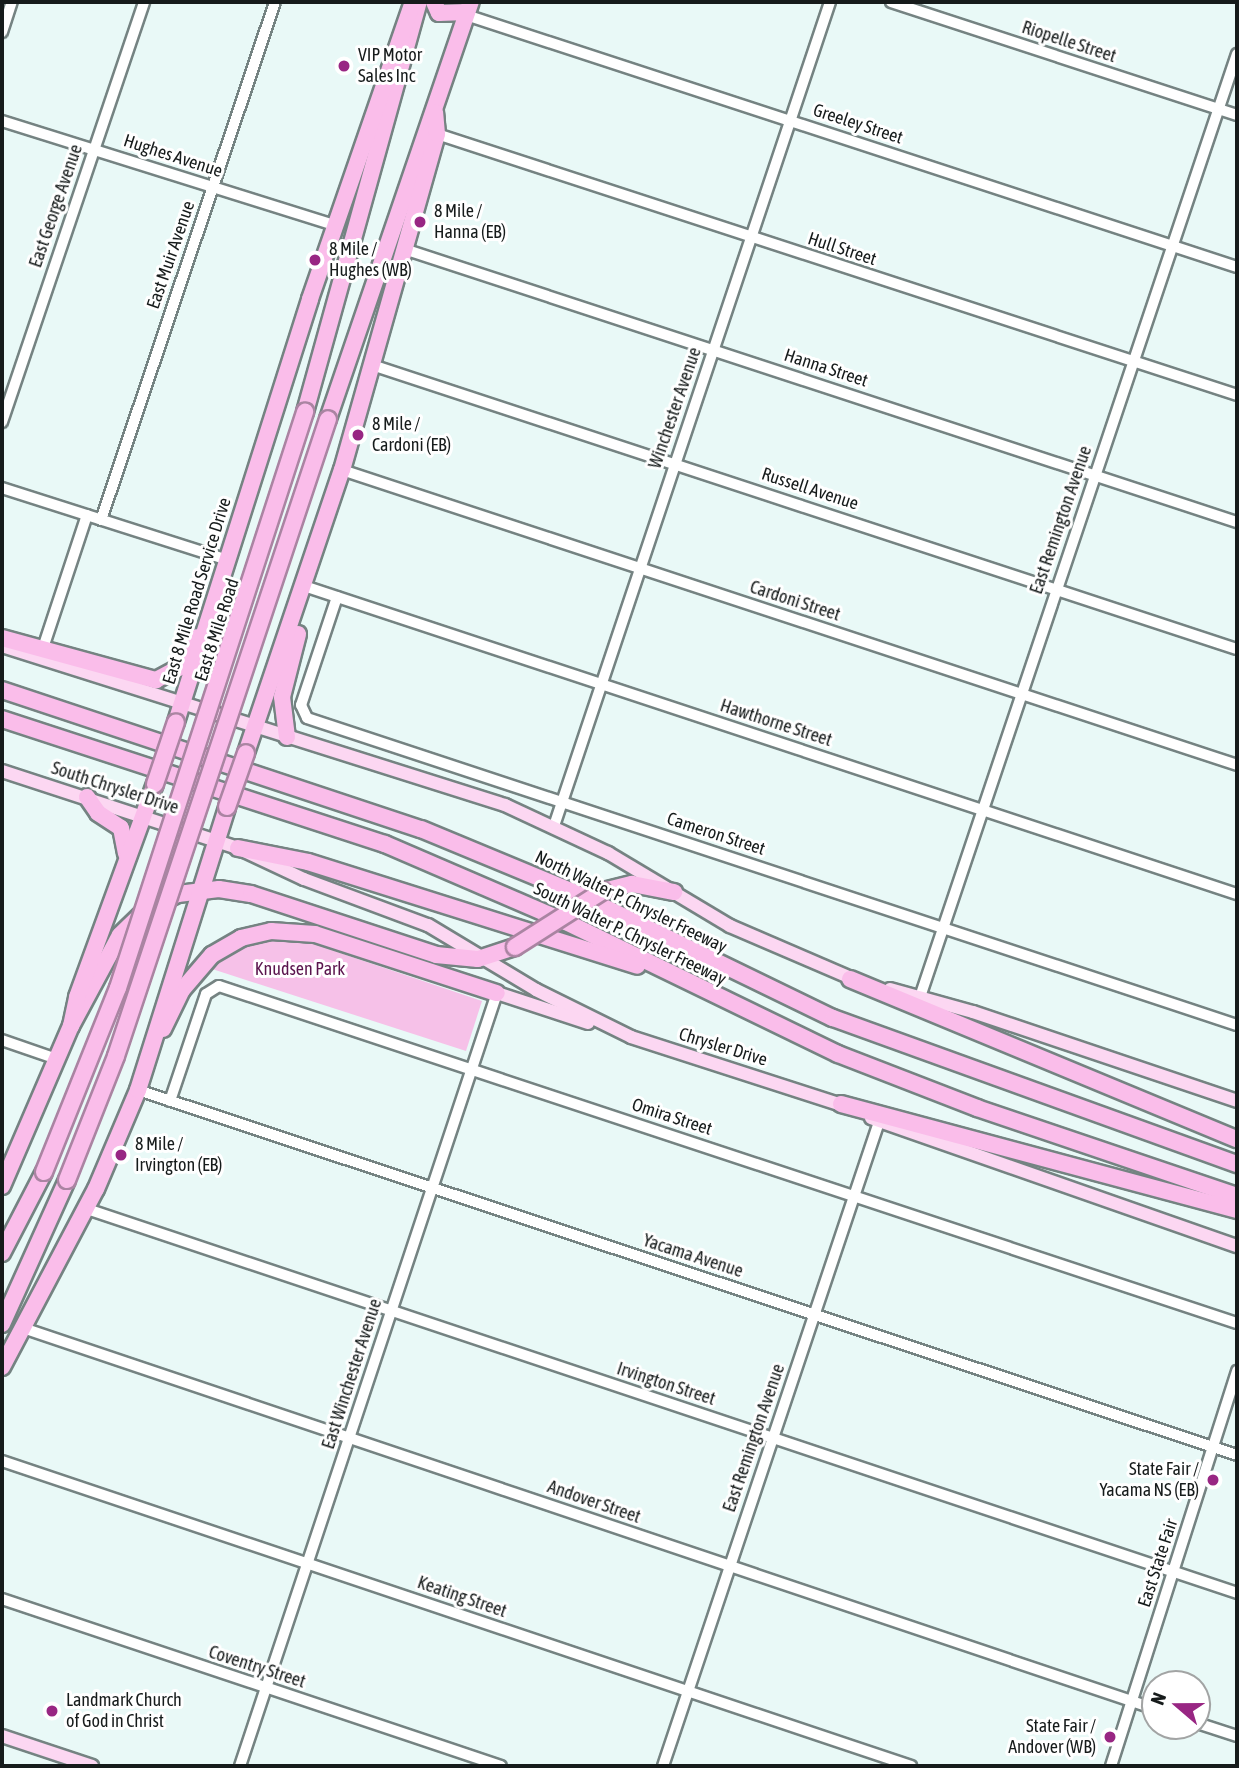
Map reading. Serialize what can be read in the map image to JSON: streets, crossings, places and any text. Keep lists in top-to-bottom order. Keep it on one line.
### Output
{"streets":{"highway":["East 8 Mile Road Service Drive","East 8 Mile Road","North Walter P. Chrysler Freeway","South Walter P. Chrysler Freeway"],"main road":["South Chrysler Drive","Chrysler Drive"],"street":["Riopelle Street","Greeley Street","Hughes Avenue","East George Avenue","Hull Street","East Muir Avenue","Hanna Street","Winchester Avenue","Russell Avenue","East Remington Avenue","Cardoni Street","Hawthorne Street","Cameron Street","Omira Street","Yacama Avenue","East Winchester Avenue","Irvington Street","Andover Street","East State Fair","Keating Street","Coventry Street"]},"crossings":[["Riopelle Street","East Remington Avenue"],["Greeley Street","Winchester Avenue"],["Greeley Street","East Remington Avenue"],["Hughes Avenue","East George Avenue"],["Hughes Avenue","East Muir Avenue"],["Hughes Avenue","East 8 Mile Road Service Drive"],["Hull Street","Winchester Avenue"],["Hull Street","East Remington Avenue"],["Hanna Street","Winchester Avenue"],["Hanna Street","East Remington Avenue"],["Winchester Avenue","Russell Avenue"],["Winchester Avenue","Cardoni Street"],["Winchester Avenue","Hawthorne Street"],["Winchester Avenue","Cameron Street"],["Russell Avenue","East Remington Avenue"],["East Remington Avenue","Cardoni Street"],["East Remington Avenue","Hawthorne Street"],["East Remington Avenue","Cameron Street"],["East Remington Avenue","Chrysler Drive"],["East Remington Avenue","Omira Street"],["East Remington Avenue","Yacama Avenue"],["East Remington Avenue","Irvington Street"],["East Remington Avenue","Andover Street"],["East Remington Avenue","Keating Street"],["East 8 Mile Road Service Drive","South Chrysler Drive"],["East 8 Mile Road Service Drive","North Walter P. Chrysler Freeway"],["Hawthorne Street","Cameron Street"],["South Chrysler Drive","Chrysler Drive"],["Omira Street","Yacama Avenue"],["Omira Street","East Winchester Avenue"],["Yacama Avenue","East Winchester Avenue"],["Yacama Avenue","East State Fair"],["East Winchester Avenue","Irvington Street"],["East Winchester Avenue","Andover Street"],["East Winchester Avenue","Keating Street"],["East Winchester Avenue","Coventry Street"],["Irvington Street","East State Fair"],["Andover Street","East State Fair"]],"parks":["Knudsen Park"],"places":["VIP Motor Sales Inc","8 Mile / Hanna (EB)","8 Mile / Hughes (WB)","8 Mile / Cardoni (EB)","8 Mile / Irvington (EB)","State Fair / Yacama NS (EB)","Landmark Church of God in Christ","State Fair / Andover (WB)"],"north":"left"}
